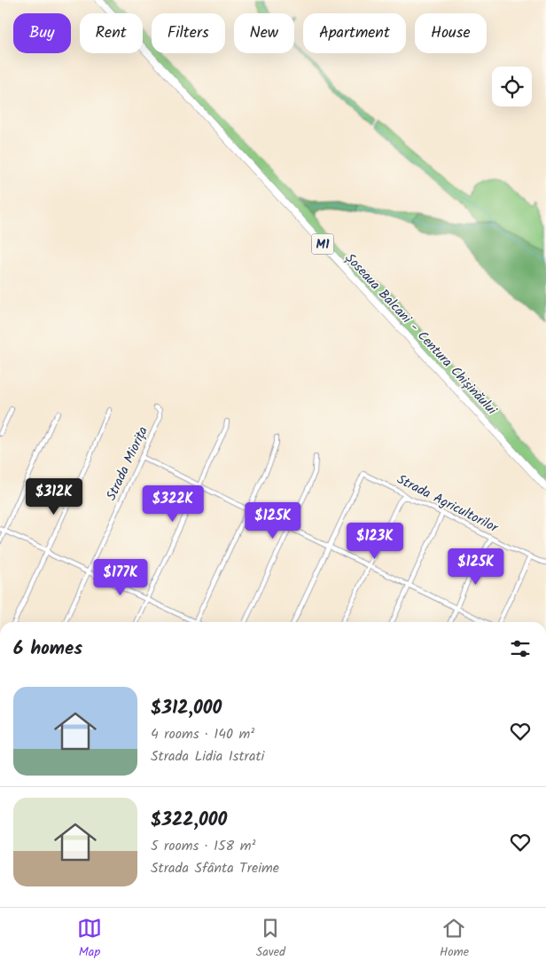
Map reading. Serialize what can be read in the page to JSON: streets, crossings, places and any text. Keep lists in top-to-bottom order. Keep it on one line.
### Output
{"streets":{"highway":["M1","Șoseaua Balcani - Centura Chișinăului"],"street":["Strada Miorița","Strada Agricultorilor"]},"page":{"chip":["Buy","Rent","Filters","New","Apartment","House"],"price":["$312K","$322K","$125K","$123K","$125K","$177K"],"heading":"6 homes","list":[{"name":"$312,000","note":"4 rooms · 140 m² · Strada Lidia Istrati"},{"name":"$322,000","note":"5 rooms · 158 m² · Strada Sfânta Treime"}],"tabs":["Map","Saved","Home"]}}
